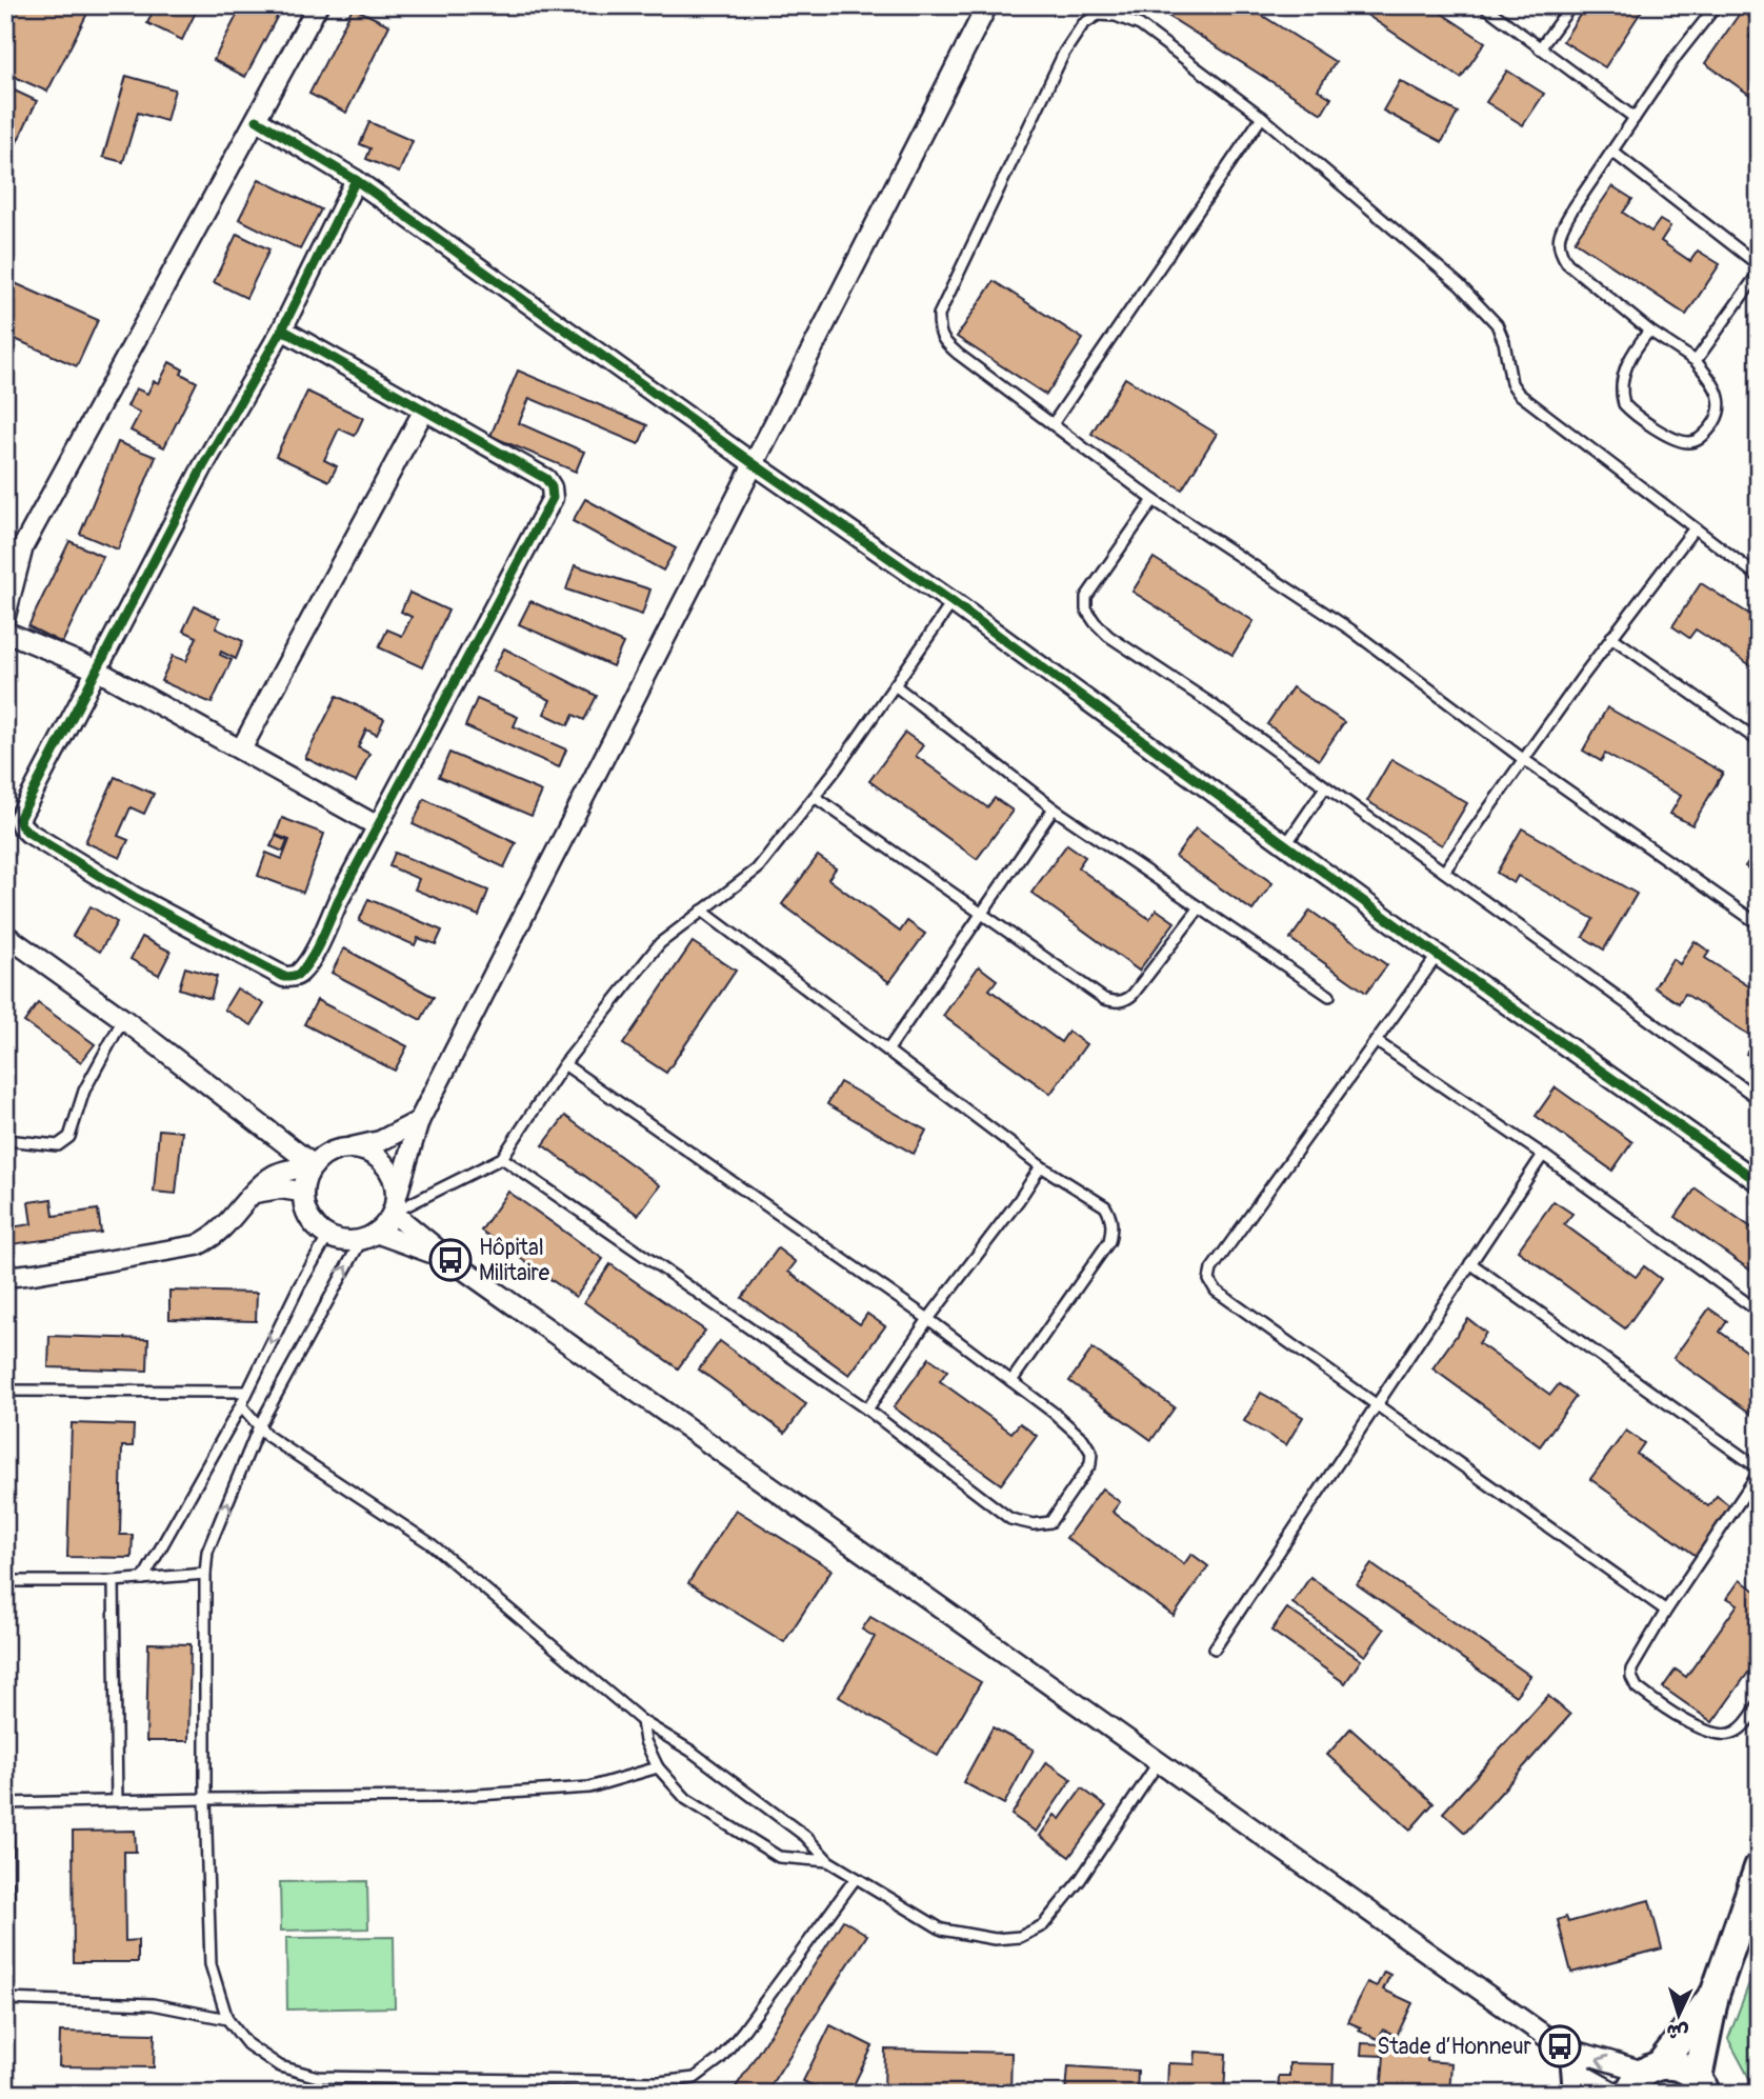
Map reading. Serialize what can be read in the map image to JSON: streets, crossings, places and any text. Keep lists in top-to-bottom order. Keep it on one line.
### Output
{"places":{"bus stop":["Hôpital Militaire","Stade d’Honneur"]},"north":"bottom"}
